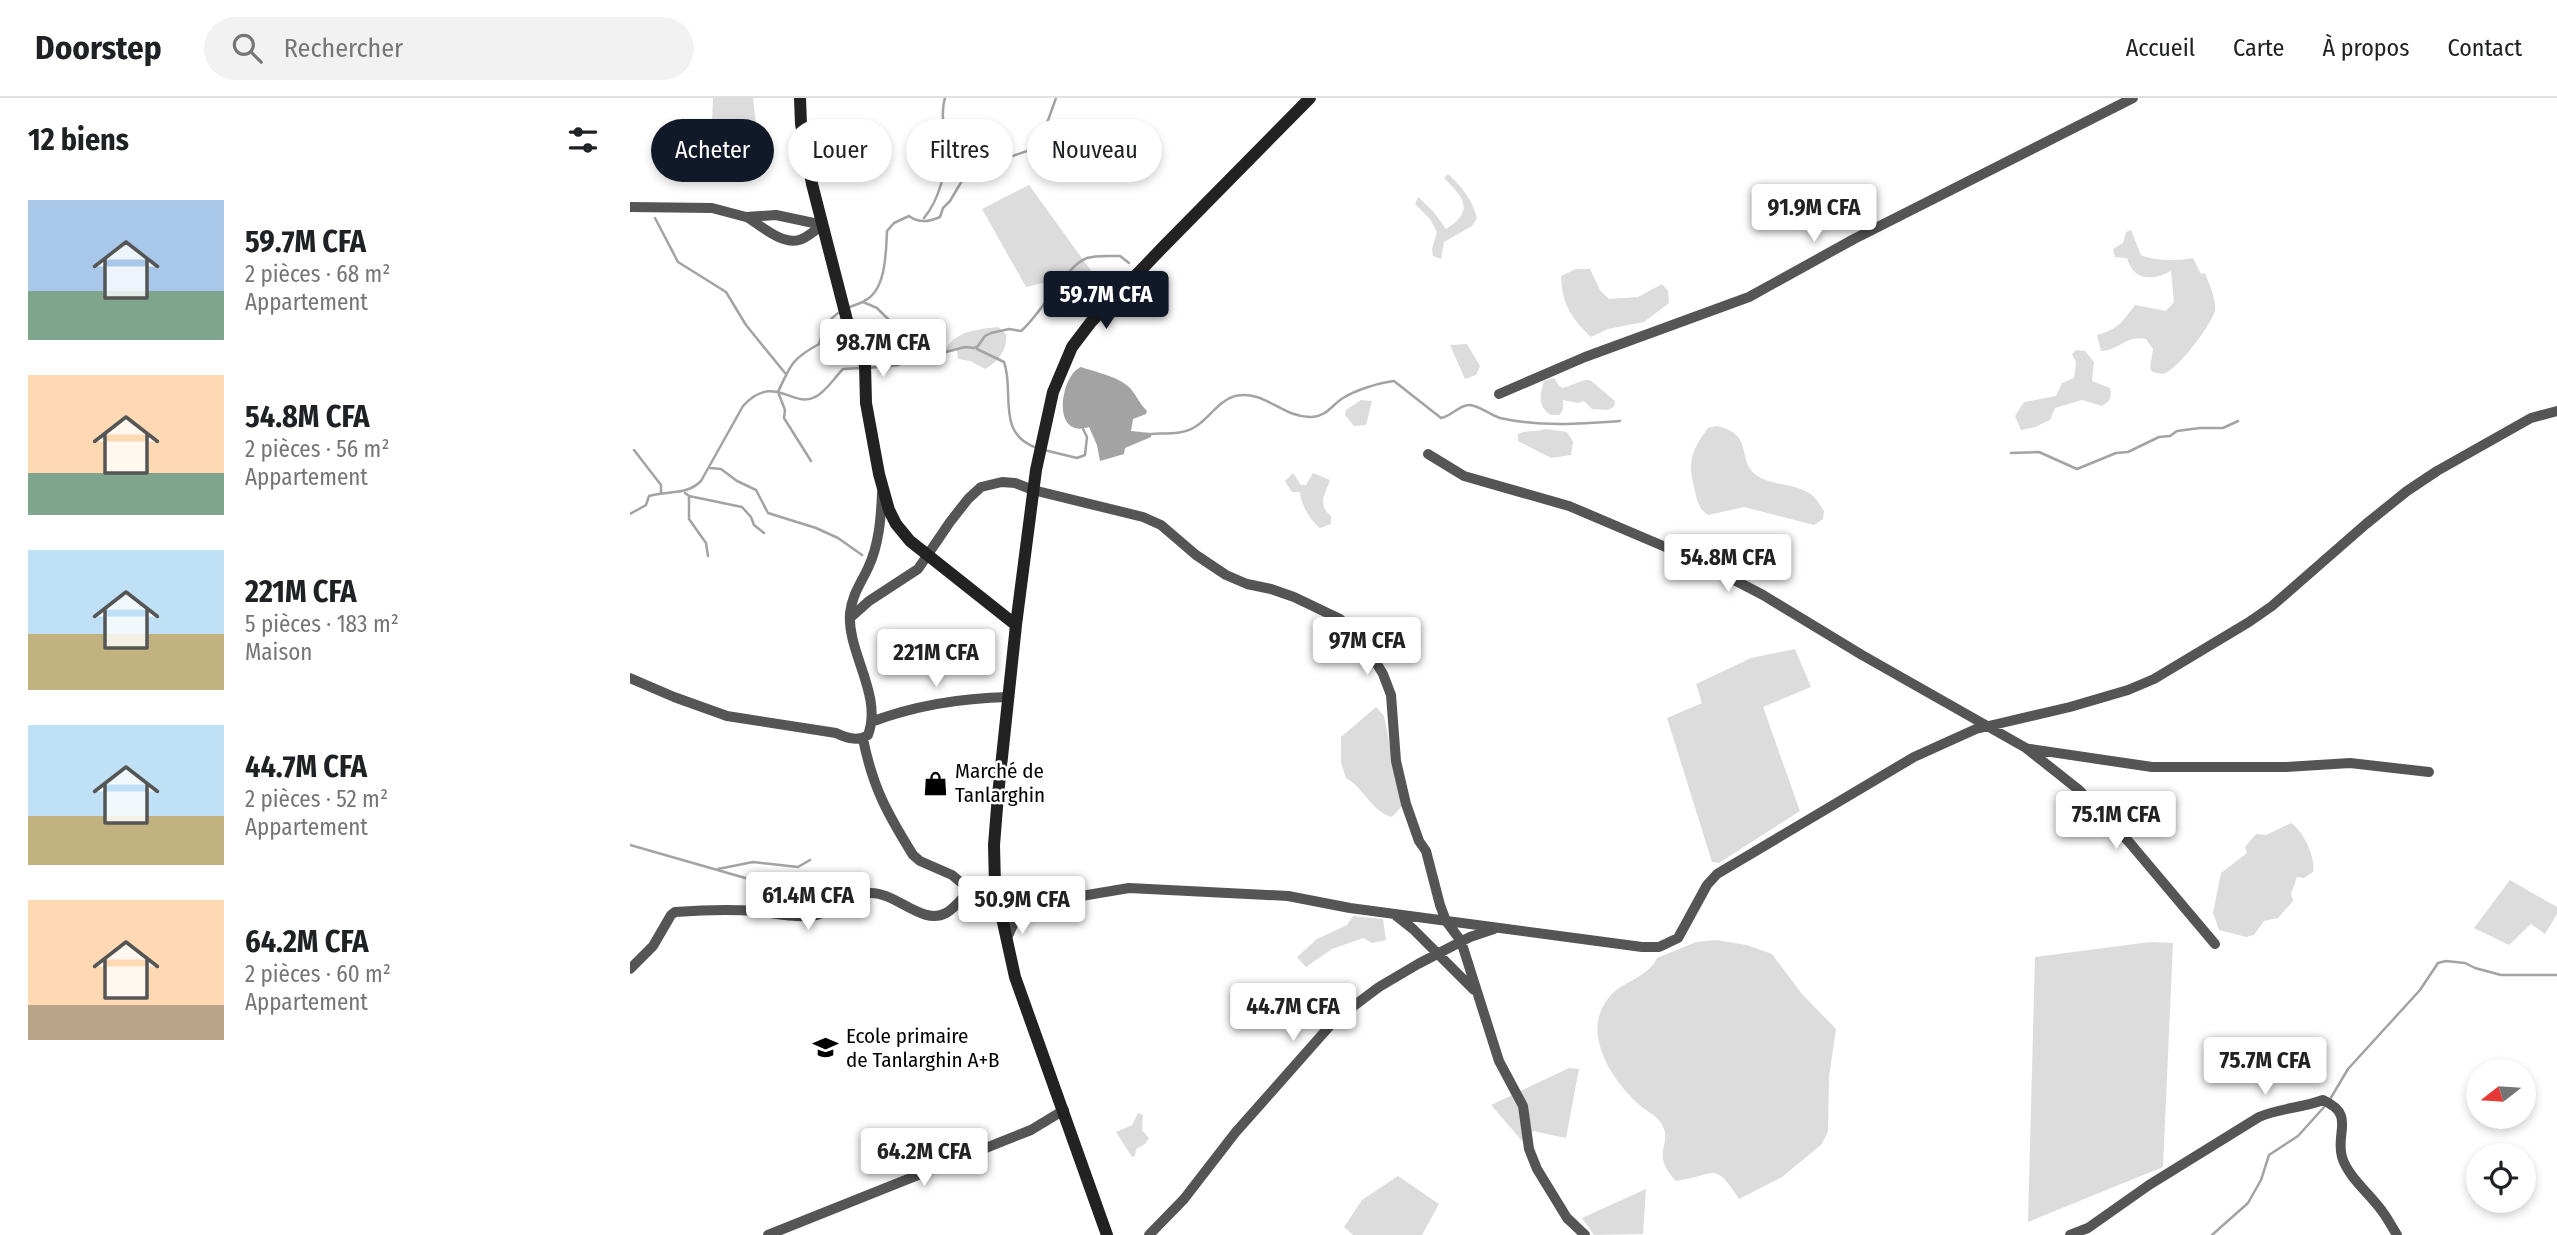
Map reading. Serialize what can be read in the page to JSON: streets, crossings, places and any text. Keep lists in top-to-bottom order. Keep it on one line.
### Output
{"places":{"shop":["Marché de Tanlarghin"],"school or university":["Ecole primaire de Tanlarghin A+B"]},"north":"left","page":{"header":"Doorstep","search":"Rechercher","nav":["Accueil","Carte","À propos","Contact"],"heading":"12 biens","chip":["Acheter","Louer","Filtres","Nouveau"],"list":[{"name":"59.7M CFA","note":"2 pièces · 68 m² · Appartement"},{"name":"54.8M CFA","note":"2 pièces · 56 m² · Appartement"},{"name":"221M CFA","note":"5 pièces · 183 m² · Maison"},{"name":"44.7M CFA","note":"2 pièces · 52 m² · Appartement"},{"name":"64.2M CFA","note":"2 pièces · 60 m² · Appartement"}],"price":["91.9M CFA","59.7M CFA","98.7M CFA","54.8M CFA","97M CFA","221M CFA","75.1M CFA","61.4M CFA","50.9M CFA","44.7M CFA","75.7M CFA","64.2M CFA"]}}
